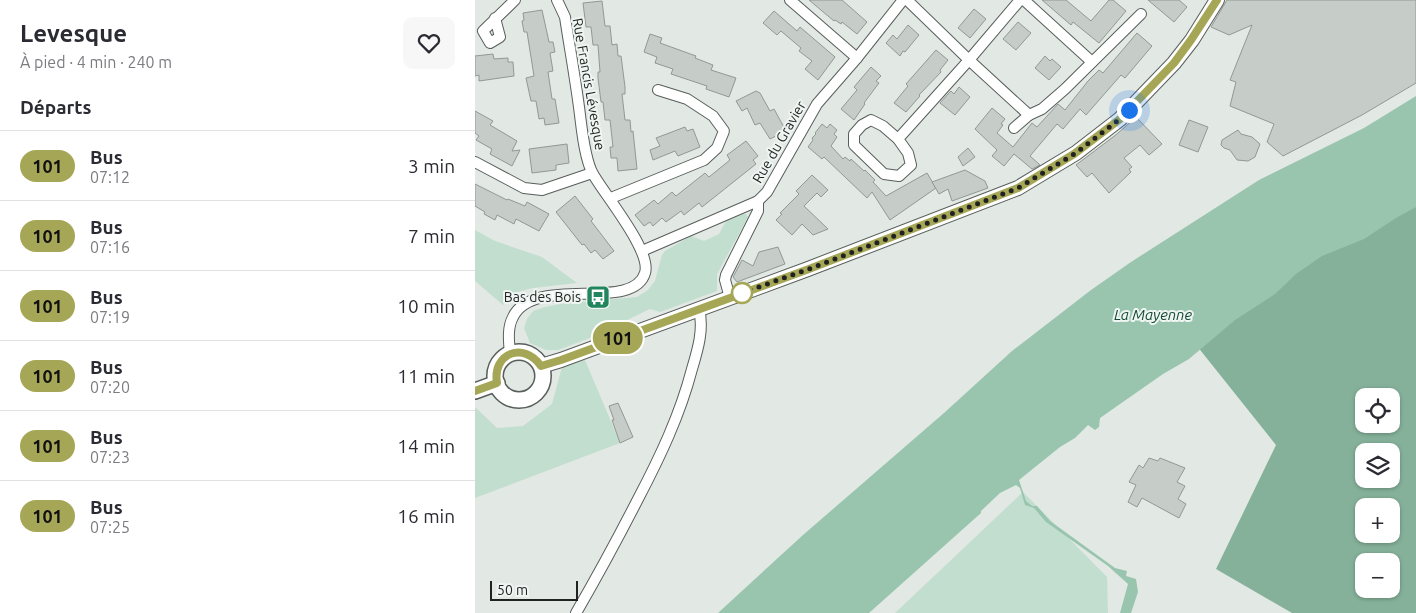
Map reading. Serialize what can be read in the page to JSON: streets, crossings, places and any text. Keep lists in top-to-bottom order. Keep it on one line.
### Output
{"streets":{"street":["Rue Francis Lévesque","Rue du Gravier"]},"crossings":[["Rue Francis Lévesque","Rue du Gravier"]],"water":["La Mayenne"],"places":{"bus stop":["Bas des Bois"]},"lines":["bus line 101"],"scale_bar":"50 m","page":{"heading":[["Levesque","À pied · 4 min · 240 m"],"Départs"],"on_map":"101","list":[{"mark":"101","name":"Bus","note":"07:12","value":"3 min"},{"mark":"101","name":"Bus","note":"07:16","value":"7 min"},{"mark":"101","name":"Bus","note":"07:19","value":"10 min"},{"mark":"101","name":"Bus","note":"07:20","value":"11 min"},{"mark":"101","name":"Bus","note":"07:23","value":"14 min"},{"mark":"101","name":"Bus","note":"07:25","value":"16 min"}],"map_buttons":["+","−"],"scale":"50 m"}}
